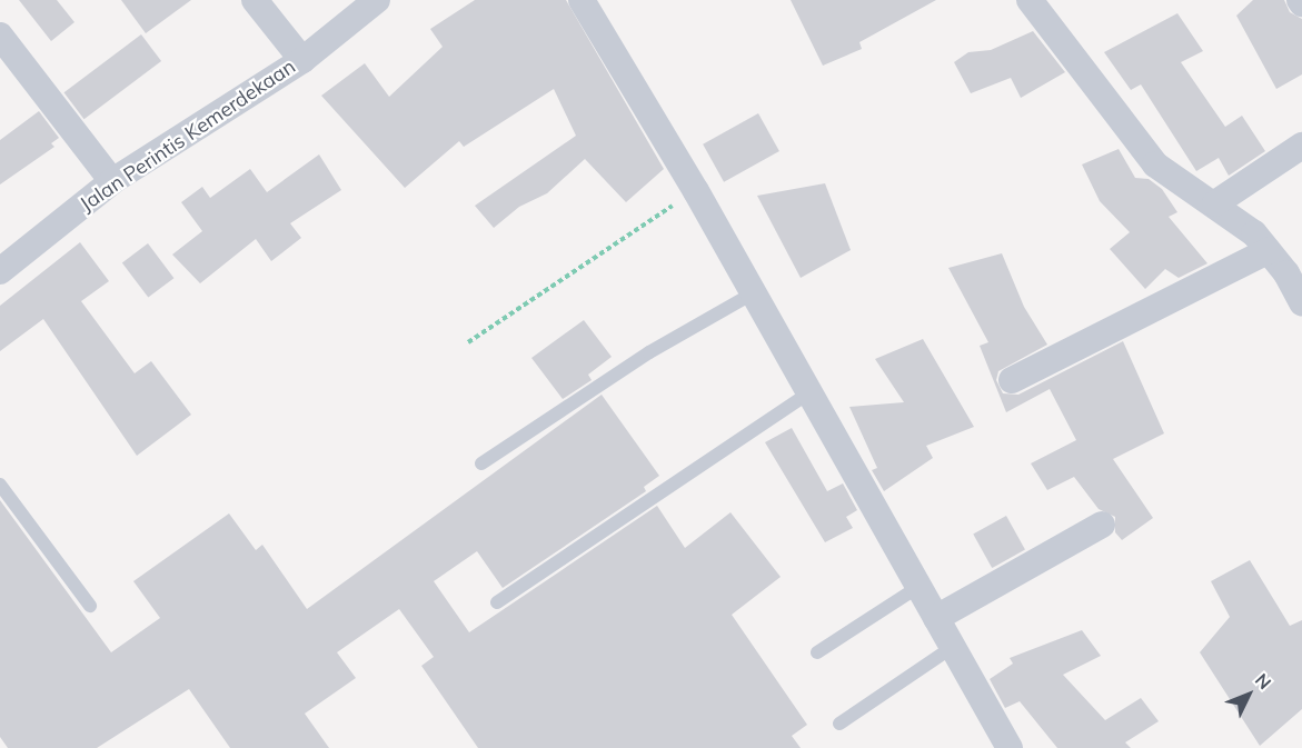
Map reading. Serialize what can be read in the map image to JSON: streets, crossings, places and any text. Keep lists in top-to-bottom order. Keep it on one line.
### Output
{"streets":{"street":["Jalan Perintis Kemerdekaan"]},"north":"top right"}
